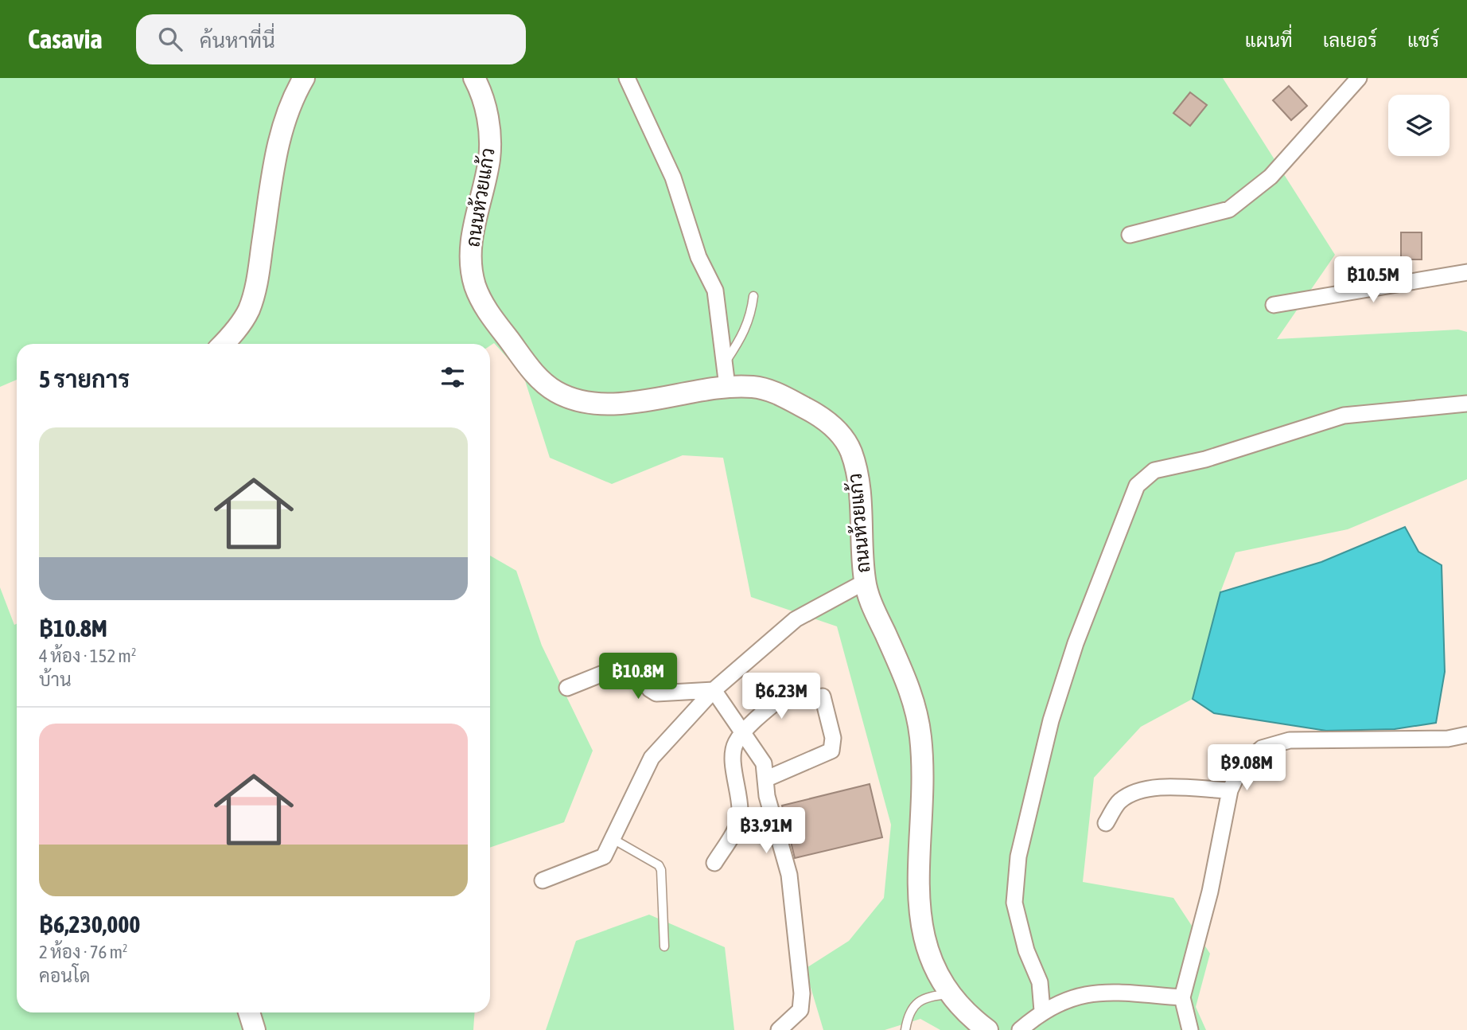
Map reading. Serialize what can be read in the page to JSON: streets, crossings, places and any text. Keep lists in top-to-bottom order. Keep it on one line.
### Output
{"streets":{"main road":["ถนนห้วยแก้ว"]},"page":{"header":"Casavia","search":"ค้นหาที่นี่","nav":["แผนที่","เลเยอร์","แชร์"],"price":["฿10.5M","฿10.8M","฿6.23M","฿9.08M","฿3.91M"],"heading":"5 รายการ","list":[{"name":"฿10.8M","note":"4 ห้อง · 152 m² · บ้าน"},{"name":"฿6,230,000","note":"2 ห้อง · 76 m² · คอนโด"}]}}
